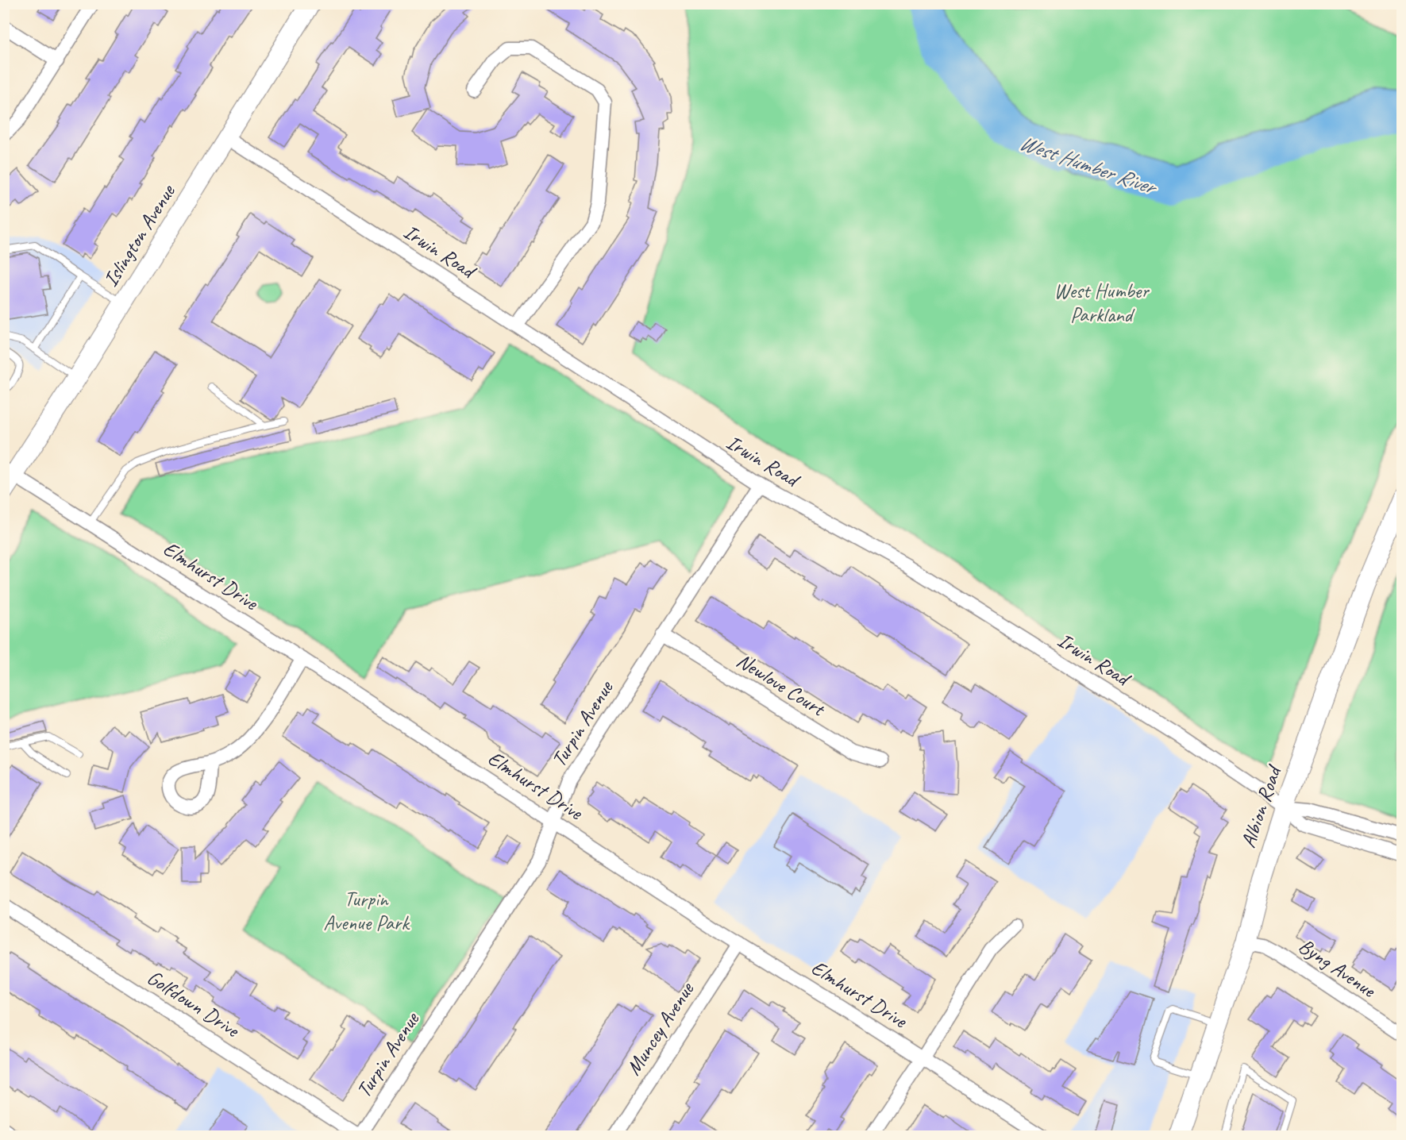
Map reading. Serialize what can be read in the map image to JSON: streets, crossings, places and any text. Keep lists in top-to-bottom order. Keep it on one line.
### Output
{"streets":{"main road":["Islington Avenue","Albion Road"],"street":["Irwin Road","Elmhurst Drive","Newlove Court","Turpin Avenue","Byng Avenue","Golfdown Drive","Muncey Avenue"]},"crossings":[["Islington Avenue","Irwin Road"],["Islington Avenue","Elmhurst Drive"],["Irwin Road","Turpin Avenue"],["Irwin Road","Albion Road"],["Elmhurst Drive","Turpin Avenue"],["Elmhurst Drive","Muncey Avenue"],["Newlove Court","Turpin Avenue"],["Turpin Avenue","Golfdown Drive"],["Albion Road","Byng Avenue"]],"water":["West Humber River"],"parks":["West Humber Parkland","Turpin Avenue Park"]}
